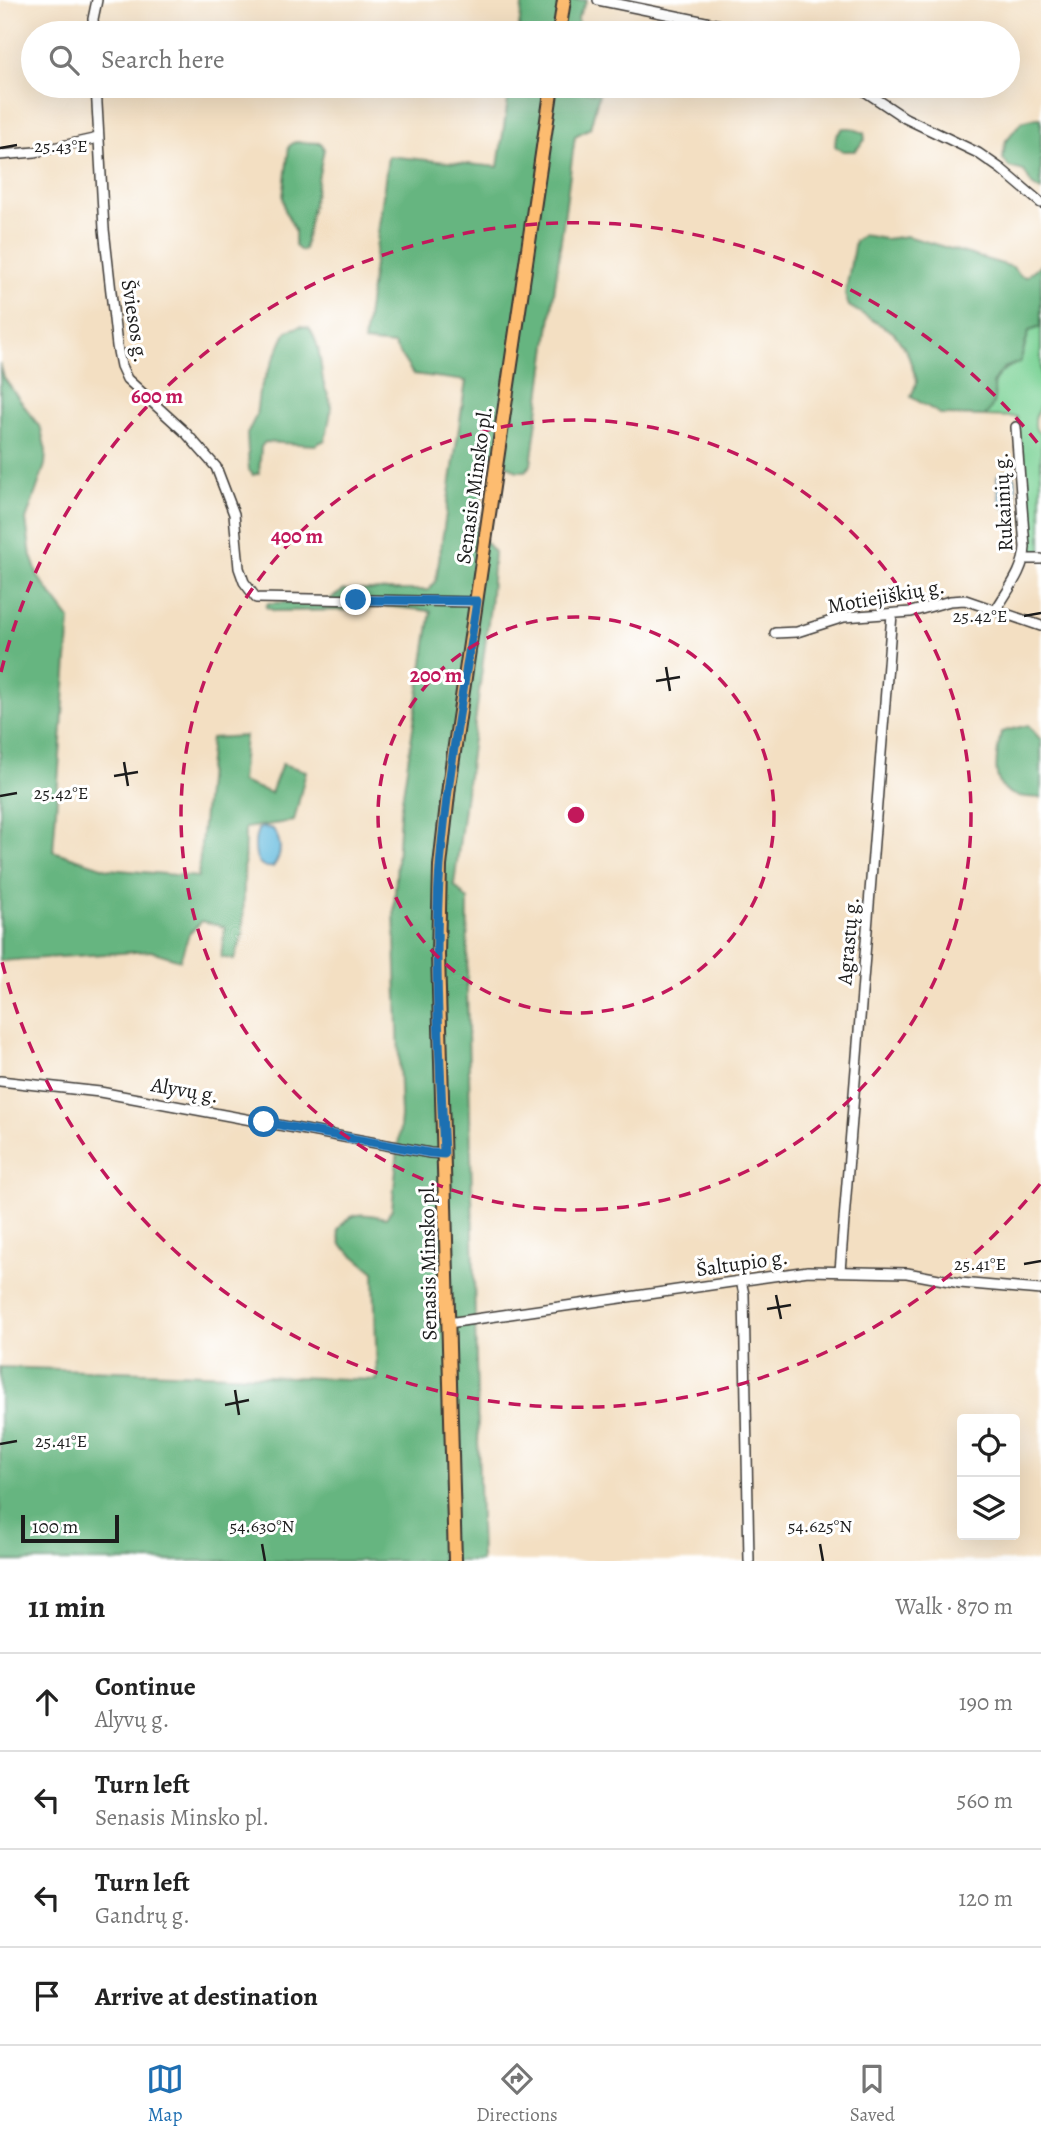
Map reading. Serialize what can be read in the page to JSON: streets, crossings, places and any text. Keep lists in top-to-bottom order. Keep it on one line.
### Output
{"streets":{"main road":["Senasis Minsko pl."],"street":["Šviesos g.","Rukainių g.","Motiejiškių g.","Agrastų g.","Alyvų g.","Šaltupio g."]},"crossings":[["Šviesos g.","Senasis Minsko pl."],["Senasis Minsko pl.","Alyvų g."],["Senasis Minsko pl.","Šaltupio g."],["Rukainių g.","Motiejiškių g."],["Motiejiškių g.","Agrastų g."],["Agrastų g.","Šaltupio g."]],"scale_bar":"100 m","page":{"search":"Search here","scale":"100 m","heading":["11 min","Walk · 870 m"],"list":[["Continue","Alyvų g.","190 m"],["Turn left","Senasis Minsko pl.","560 m"],["Turn left","Gandrų g.","120 m"],"Arrive at destination"],"nav":["Map","Directions","Saved"]},"coordinates":["25.43°E","25.42°E","25.41°E","54.630°N","54.625°N"],"rings":["600 m","400 m","200 m"]}
